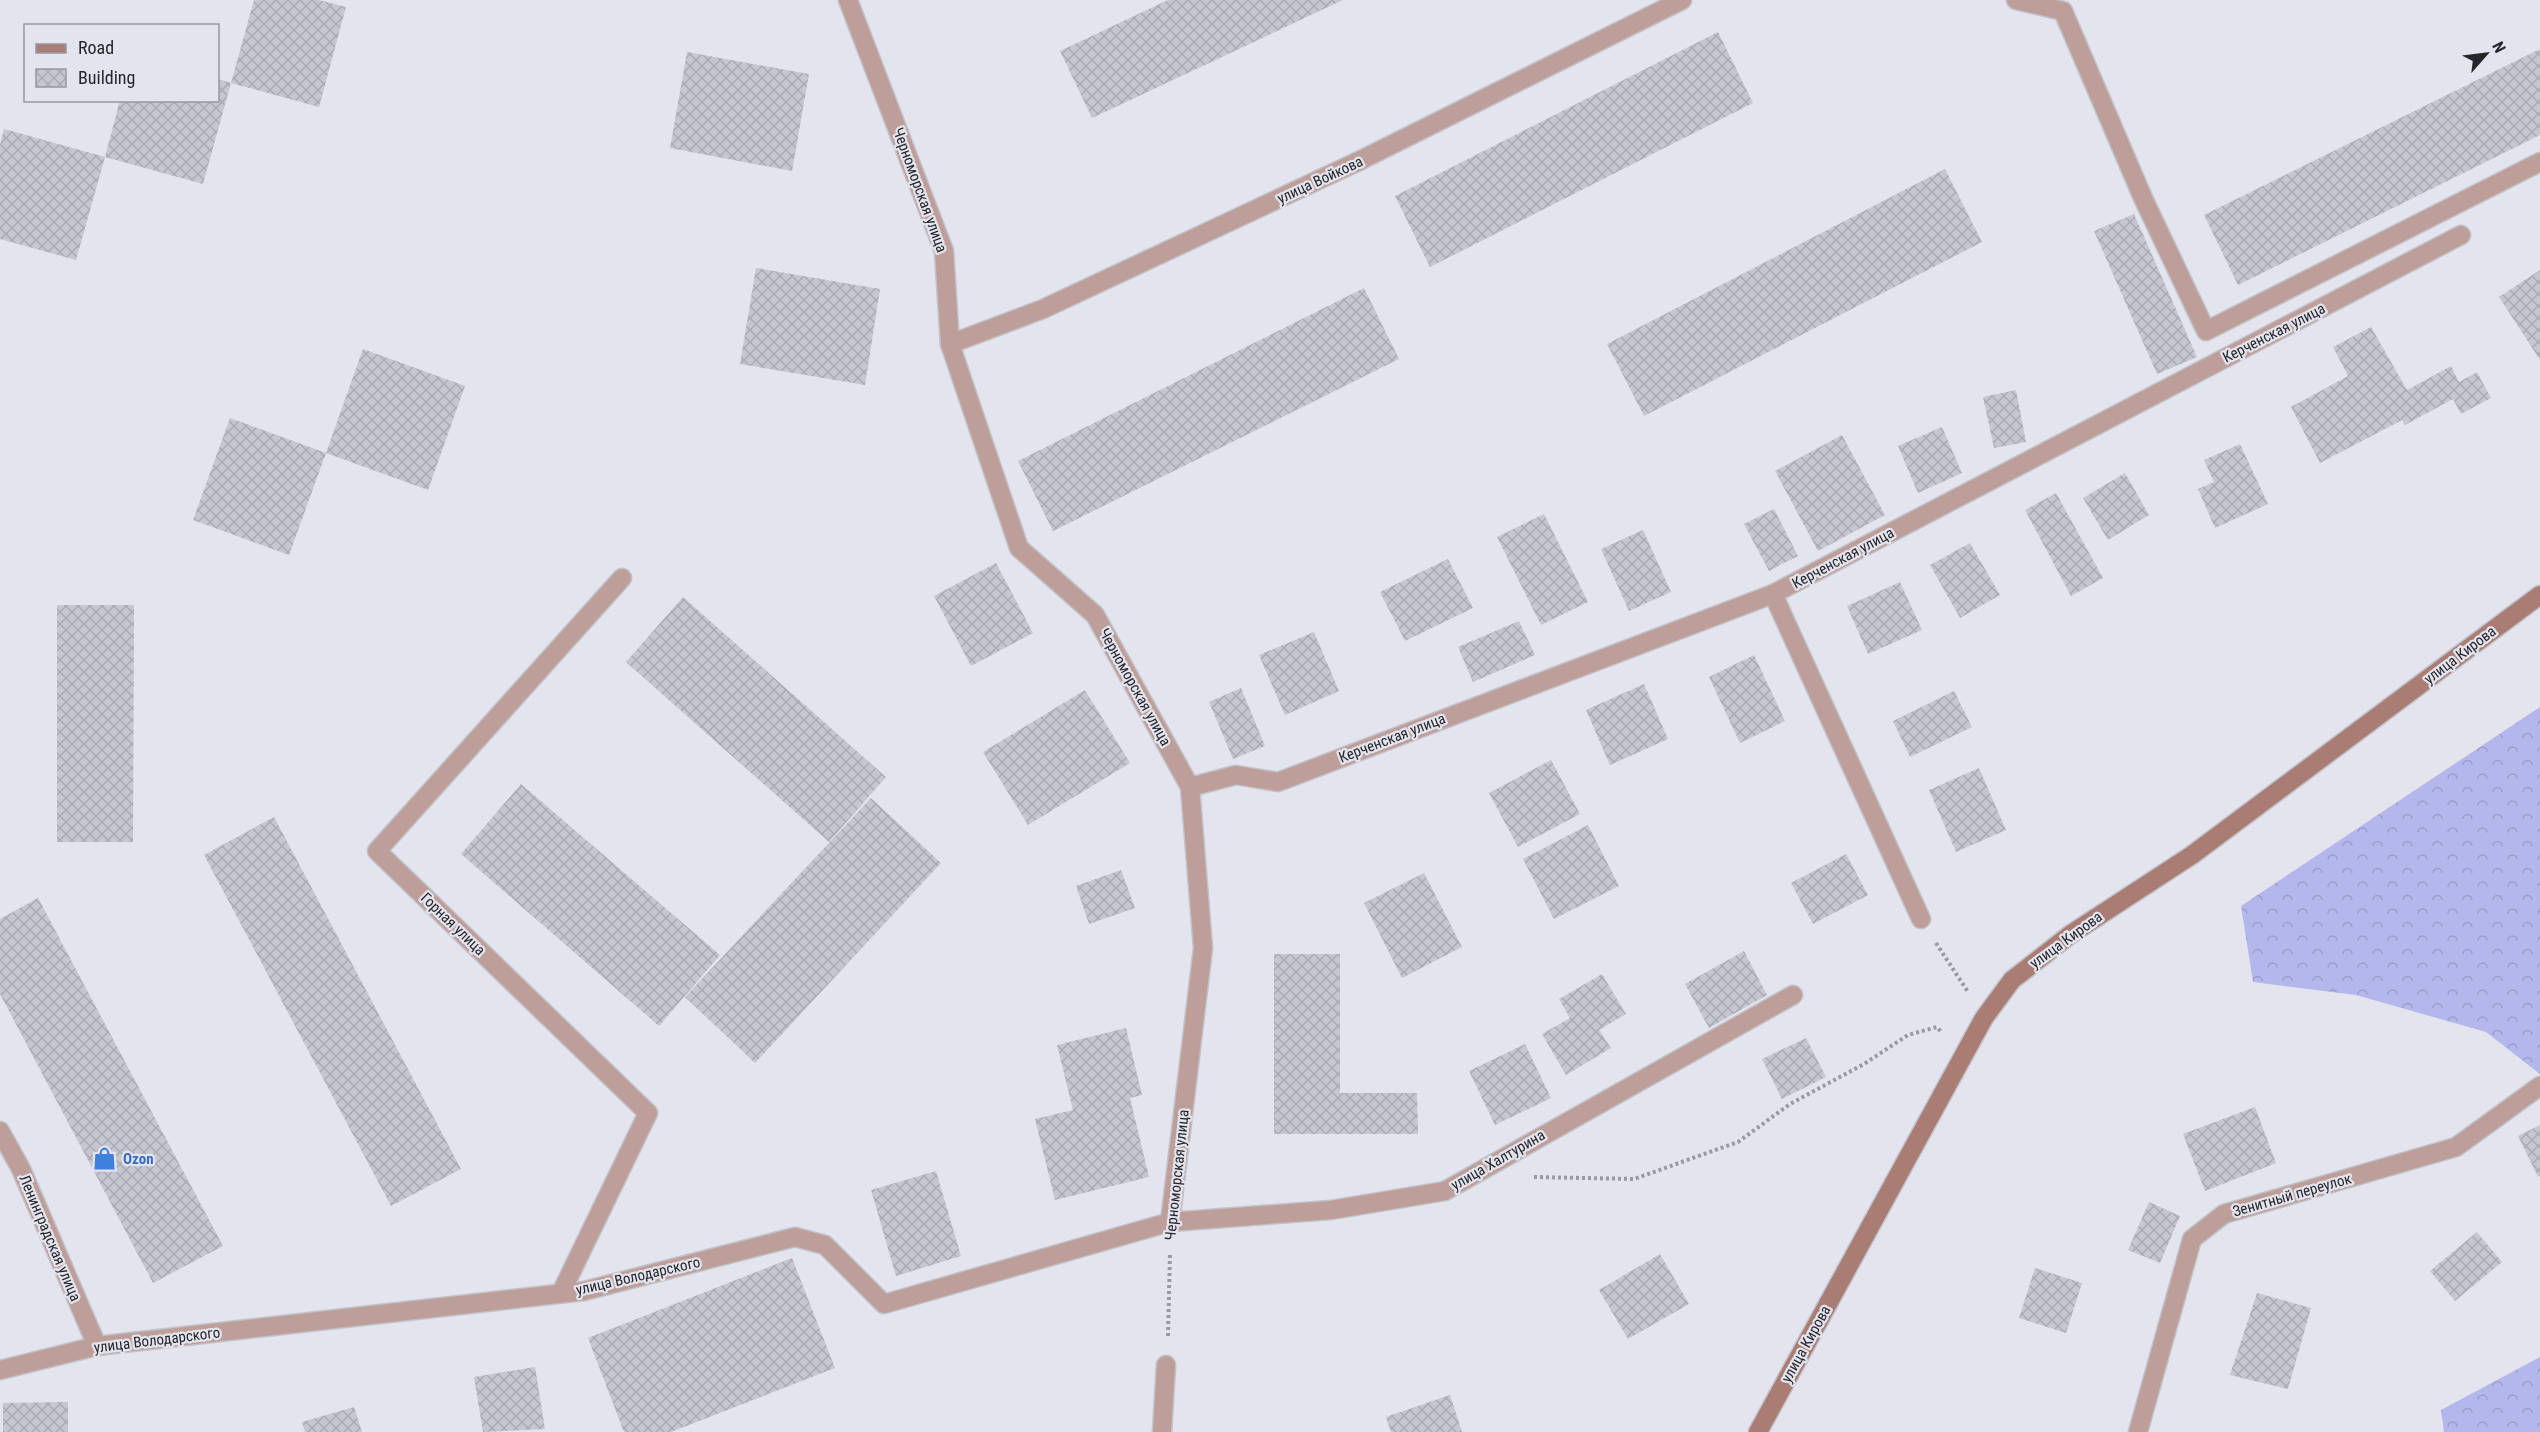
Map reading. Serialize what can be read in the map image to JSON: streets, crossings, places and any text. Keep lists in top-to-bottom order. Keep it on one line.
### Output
{"streets":{"main road":["улица Кирова"],"street":["улица Войкова","Черноморская улица","Керченская улица","Горная улица","улица Халтурина","Зенитный переулок","Ленинградская улица","улица Володарского"]},"crossings":[["улица Войкова","Черноморская улица"],["Черноморская улица","Керченская улица"],["Черноморская улица","улица Халтурина"],["Черноморская улица","улица Володарского"],["Горная улица","улица Володарского"],["улица Халтурина","улица Володарского"],["Ленинградская улица","улица Володарского"]],"places":{"shop":["Ozon"]},"legend":["Road","Building"],"north":"top right"}
